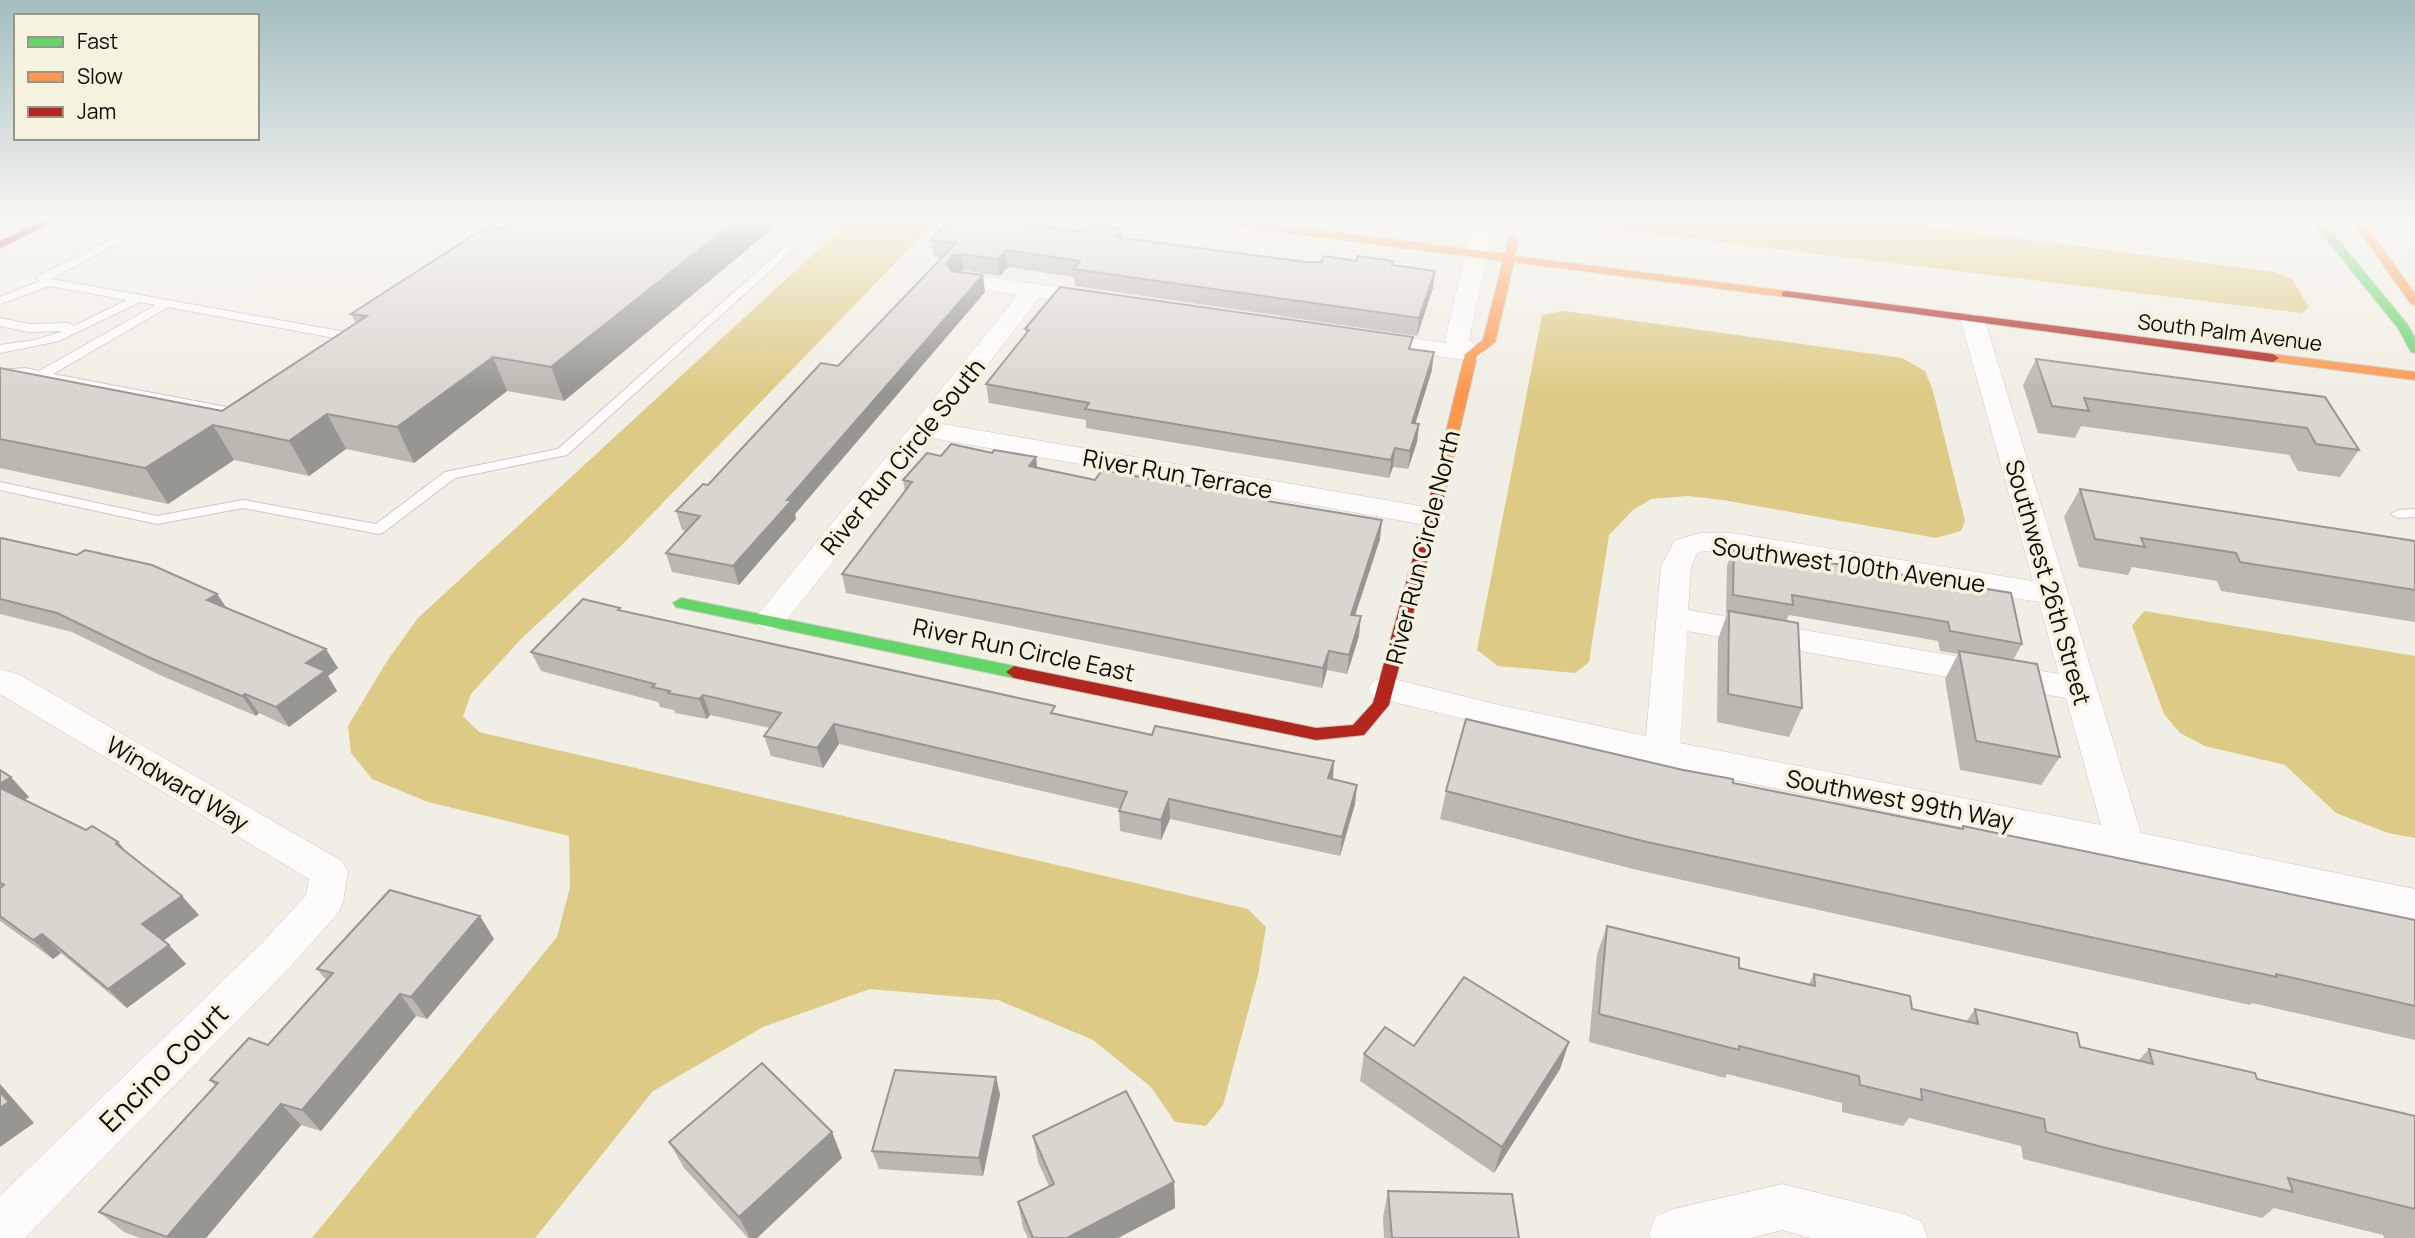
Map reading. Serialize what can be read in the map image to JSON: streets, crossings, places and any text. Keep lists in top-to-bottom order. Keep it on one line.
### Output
{"streets":{"street":["South Palm Avenue","River Run Circle South","River Run Terrace","River Run Circle North","Southwest 100th Avenue","Southwest 26th Street","River Run Circle East","Windward Way","Southwest 99th Way","Encino Court"]},"crossings":[["South Palm Avenue","Southwest 26th Street"],["River Run Circle South","River Run Terrace"],["River Run Circle South","River Run Circle East"],["River Run Terrace","River Run Circle North"],["River Run Circle North","River Run Circle East"],["River Run Circle North","Southwest 99th Way"],["Southwest 100th Avenue","Southwest 26th Street"],["Southwest 100th Avenue","Southwest 99th Way"],["Southwest 26th Street","Southwest 99th Way"],["Windward Way","Encino Court"]],"legend":["Fast","Slow","Jam"]}
